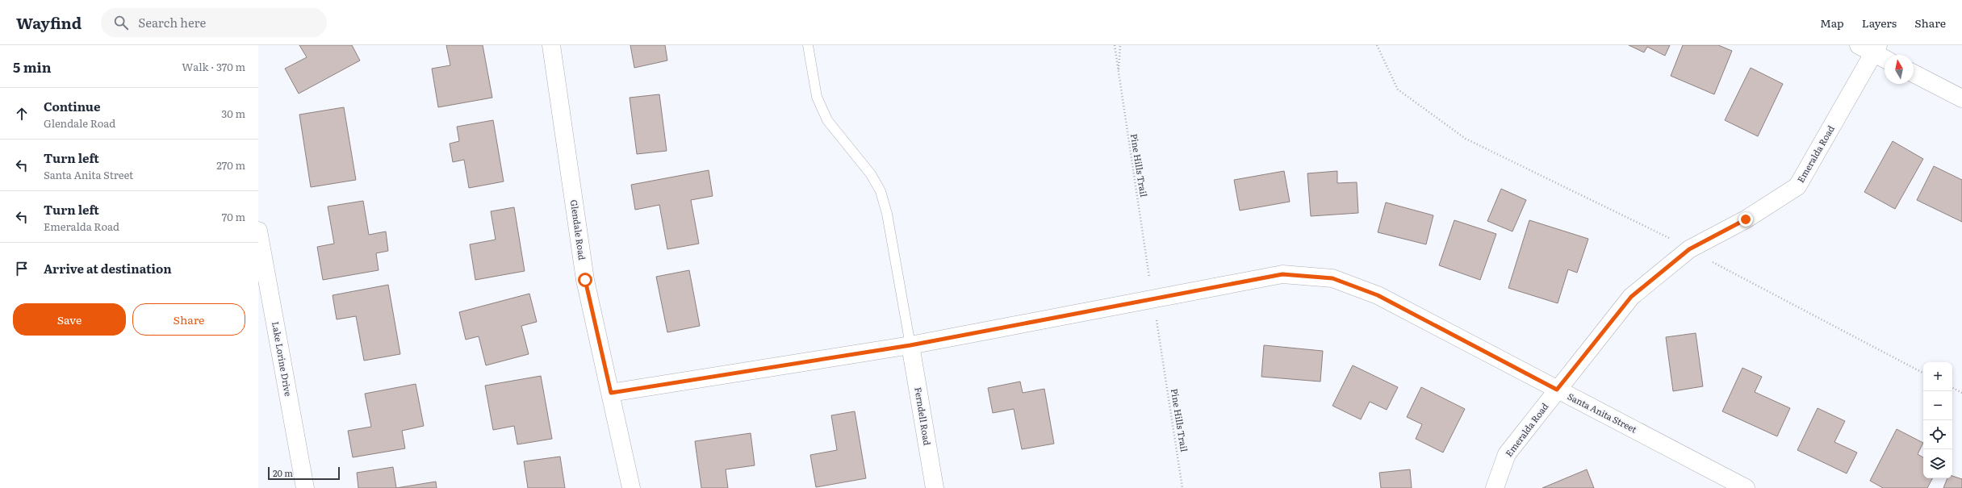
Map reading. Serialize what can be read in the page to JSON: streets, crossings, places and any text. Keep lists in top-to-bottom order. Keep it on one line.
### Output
{"streets":{"street":["Emeralda Road","Glendale Road","Lake Lorine Drive","Santa Anita Street","Ferndell Road"],"path":["Pine Hills Trail"]},"crossings":[["Emeralda Road","Santa Anita Street"],["Glendale Road","Santa Anita Street"],["Santa Anita Street","Ferndell Road"]],"scale_bar":"20 m","north":"top","page":{"header":"Wayfind","search":"Search here","nav":["Map","Layers","Share"],"heading":["5 min","Walk · 370 m"],"list":[["Continue","Glendale Road","30 m"],["Turn left","Santa Anita Street","270 m"],["Turn left","Emeralda Road","70 m"],"Arrive at destination"],"buttons":["Save","Share"],"map_buttons":["+","−"],"scale":"20 m"}}
